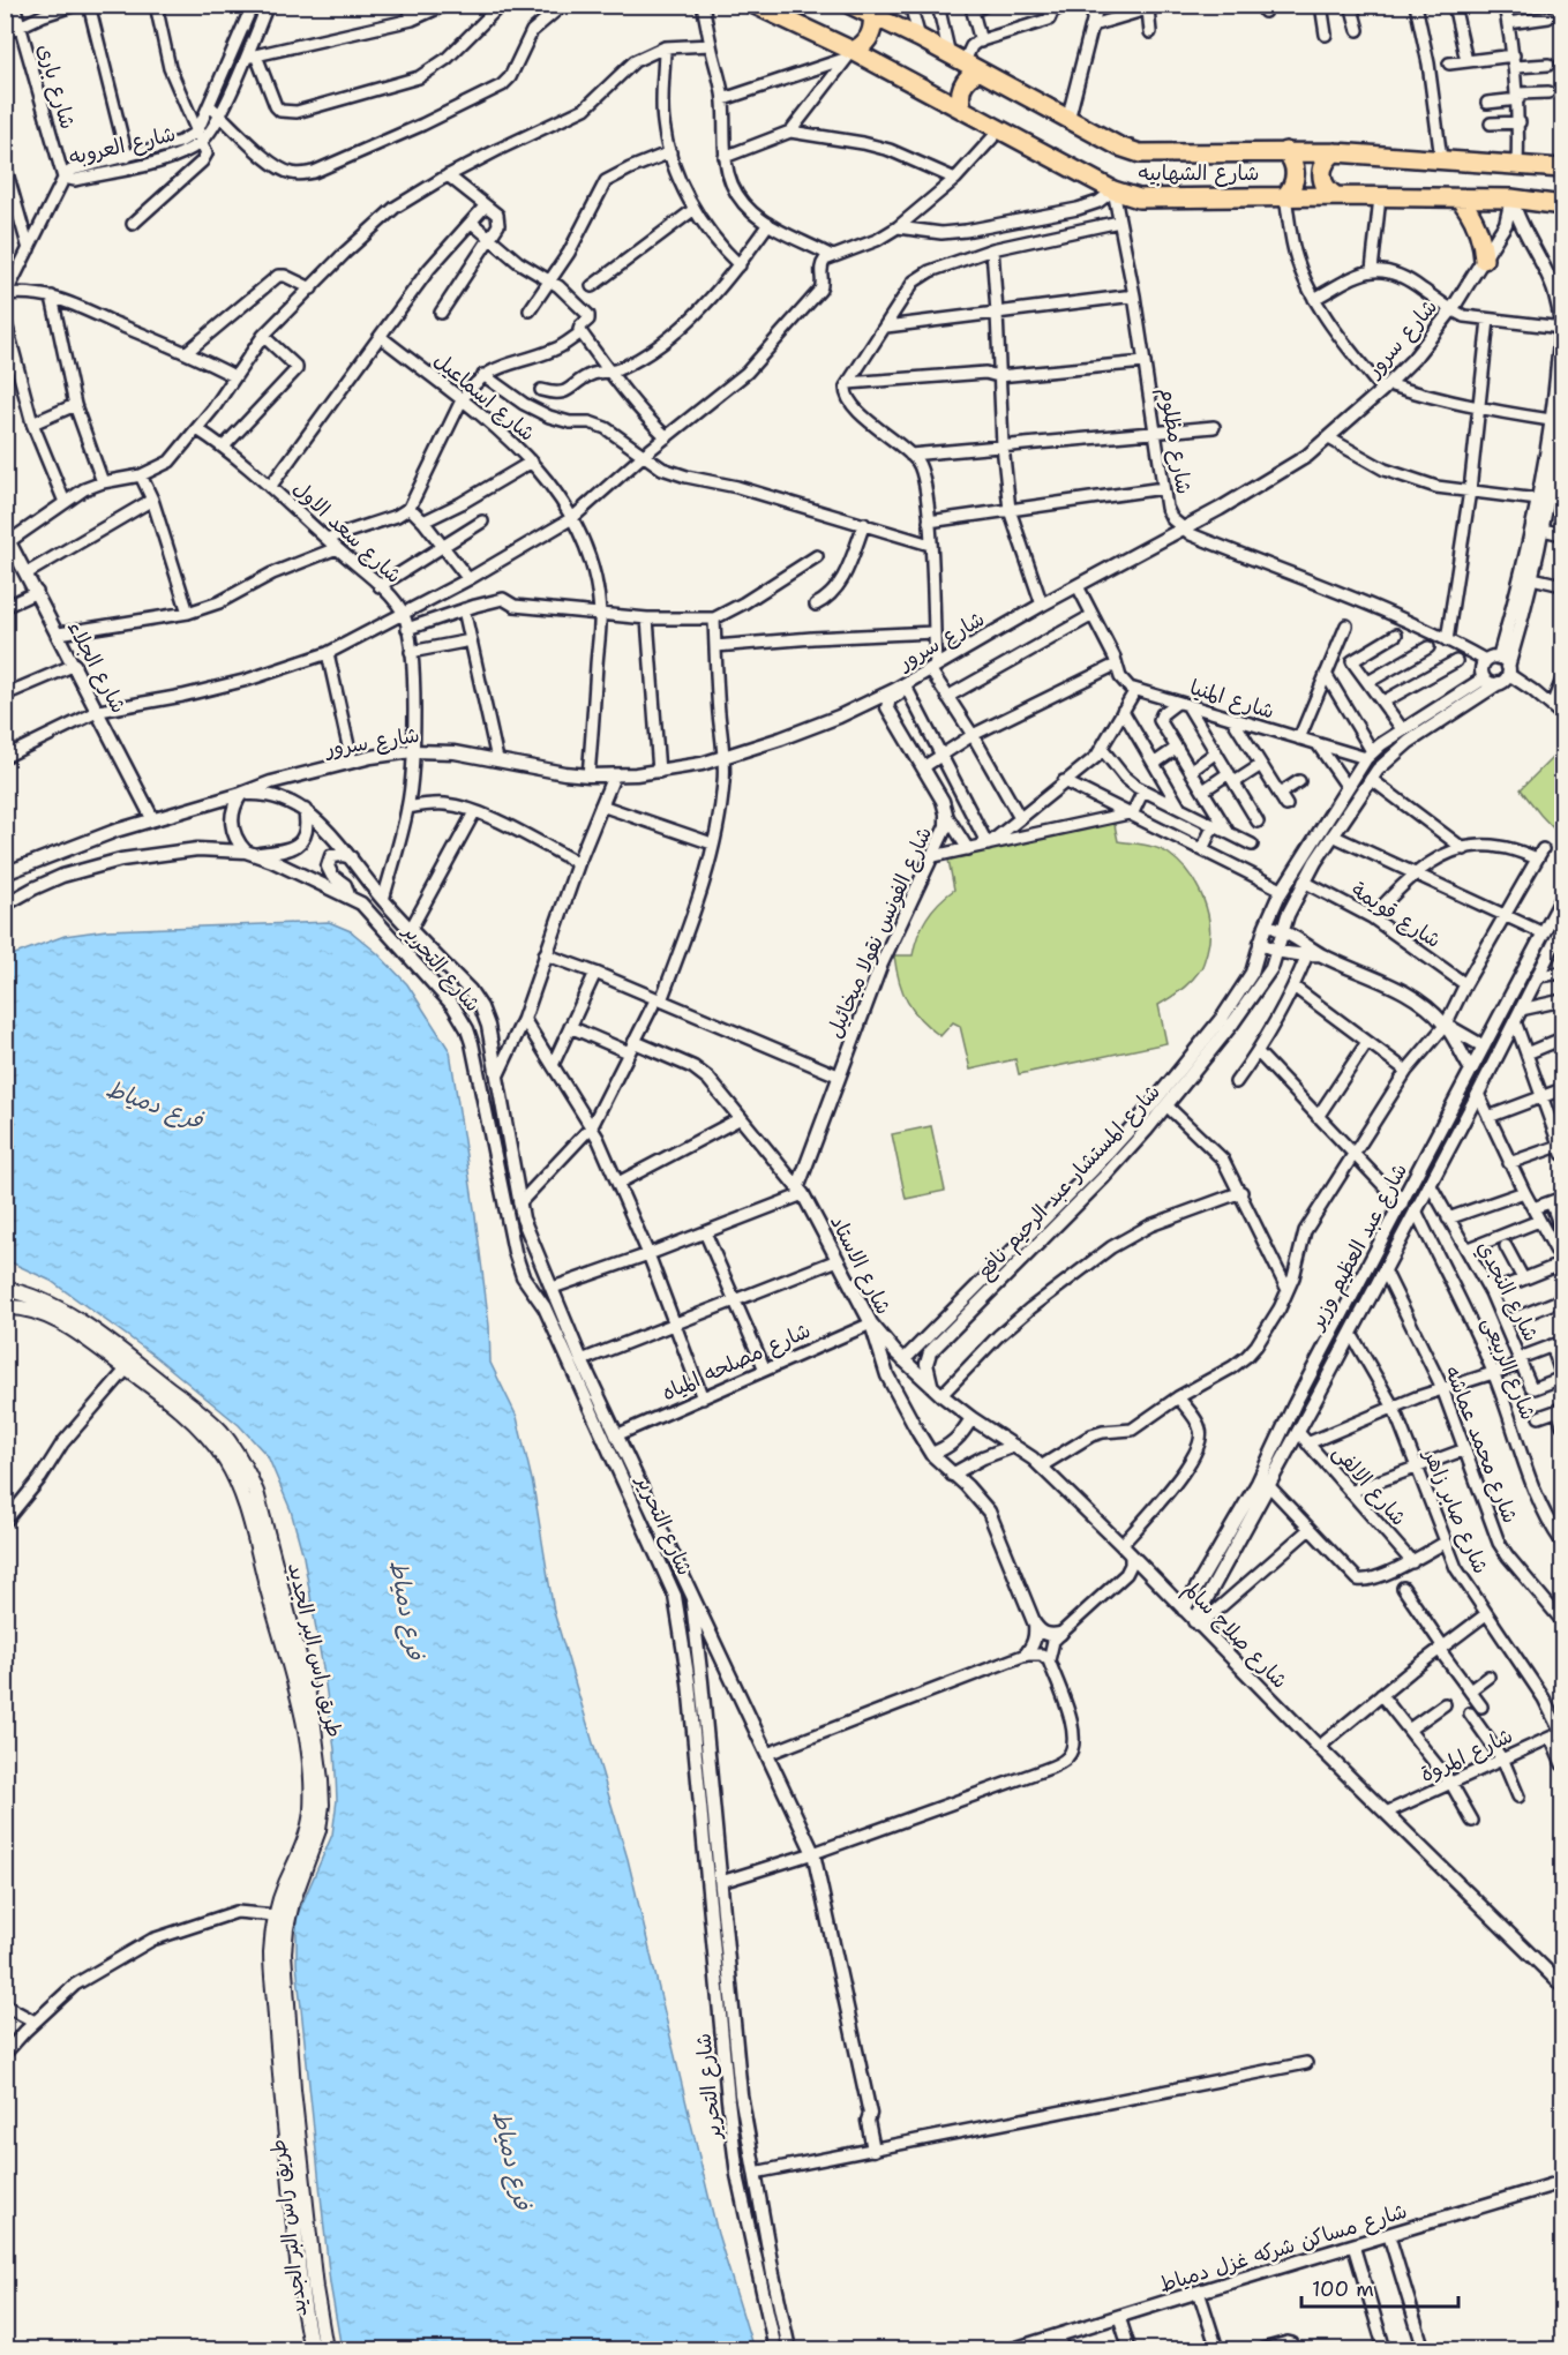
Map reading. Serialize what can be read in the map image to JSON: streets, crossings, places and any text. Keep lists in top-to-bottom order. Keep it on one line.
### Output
{"streets":{"highway":["شارع الشهابيه"],"main road":["طريق راس البر الجديد"],"street":["شارع بارى","شارع العروبه","شارع سرور","شارع اسماعيل","شارع مظلوم","شارع سعد الاول","شارع الجلاء","شارع المنيا","شارع قويمة","شارع الفونس نقولا ميخائيل","شارع التحرير","شارع المستشار عبد الرحيم نافع","شارع عبد العظيم وزير","شارع الاستاد","شارع النجدي","شارع مصلحه المياه","شارع الربيعى","شارع محمد عماشه","شارع الالفى","شارع صابر زاهر","شارع صلاح سالم","شارع المروة","شارع مساكن شركه غزل دمياط"]},"crossings":[["شارع بارى","شارع العروبه"],["شارع الشهابيه","شارع سرور"],["شارع الشهابيه","شارع مظلوم"],["شارع سرور","شارع اسماعيل"],["شارع سرور","شارع مظلوم"],["شارع سرور","شارع سعد الاول"],["شارع سرور","شارع الجلاء"],["شارع سرور","شارع الفونس نقولا ميخائيل"],["شارع سرور","شارع التحرير"],["شارع سعد الاول","شارع التحرير"],["شارع المنيا","شارع المستشار عبد الرحيم نافع"],["شارع قويمة","شارع المستشار عبد الرحيم نافع"],["شارع الفونس نقولا ميخائيل","شارع الاستاد"],["شارع التحرير","شارع مصلحه المياه"],["شارع المستشار عبد الرحيم نافع","شارع صلاح سالم"],["شارع عبد العظيم وزير","شارع النجدي"],["شارع عبد العظيم وزير","شارع الربيعى"],["شارع عبد العظيم وزير","شارع محمد عماشه"],["شارع عبد العظيم وزير","شارع الالفى"],["شارع عبد العظيم وزير","شارع صابر زاهر"],["شارع عبد العظيم وزير","شارع صلاح سالم"],["شارع الاستاد","شارع مصلحه المياه"],["شارع الاستاد","شارع صلاح سالم"],["شارع مصلحه المياه","شارع صلاح سالم"],["شارع صابر زاهر","شارع المروة"],["شارع صلاح سالم","شارع المروة"]],"water":["فرع دمياط"],"scale_bar":"100 m"}
